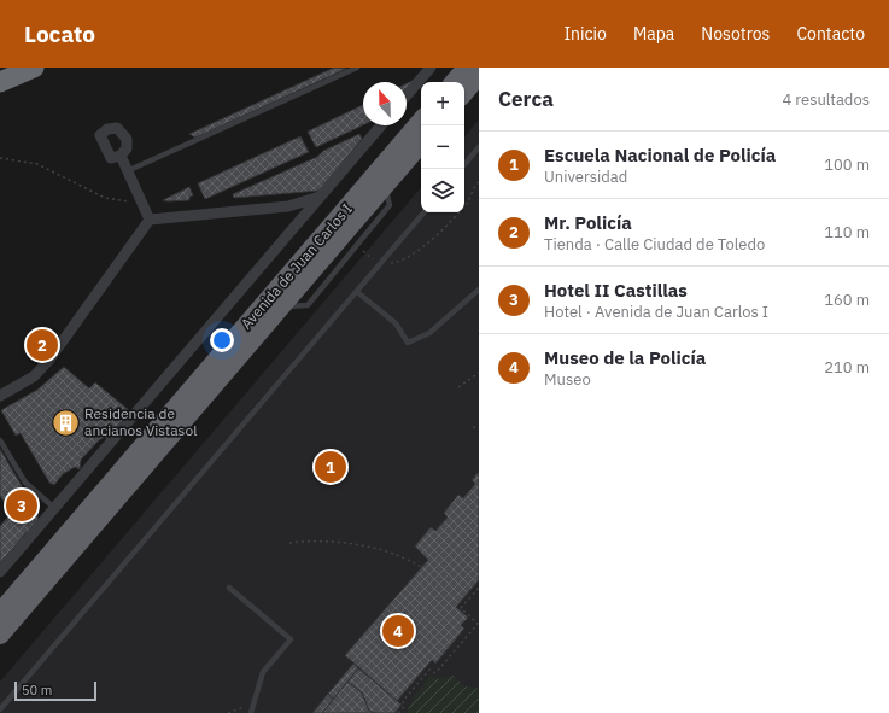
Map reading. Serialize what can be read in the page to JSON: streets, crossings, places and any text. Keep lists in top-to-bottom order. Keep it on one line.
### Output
{"streets":{"highway":["Avenida de Juan Carlos I"]},"places":{"building":["Residencia de ancianos Vistasol"]},"scale_bar":"50 m","north":"top","page":{"header":"Locato","nav":["Inicio","Mapa","Nosotros","Contacto"],"heading":["Cerca","4 resultados"],"map_buttons":["+","−"],"list":[{"mark":"1","name":"Escuela Nacional de Policía","note":"Universidad","value":"100 m"},{"mark":"2","name":"Mr. Policía","note":"Tienda · Calle Ciudad de Toledo","value":"110 m"},{"mark":"3","name":"Hotel II Castillas","note":"Hotel · Avenida de Juan Carlos I","value":"160 m"},{"mark":"4","name":"Museo de la Policía","note":"Museo","value":"210 m"}],"pins":["2","1","3","4"],"scale":"50 m"}}
